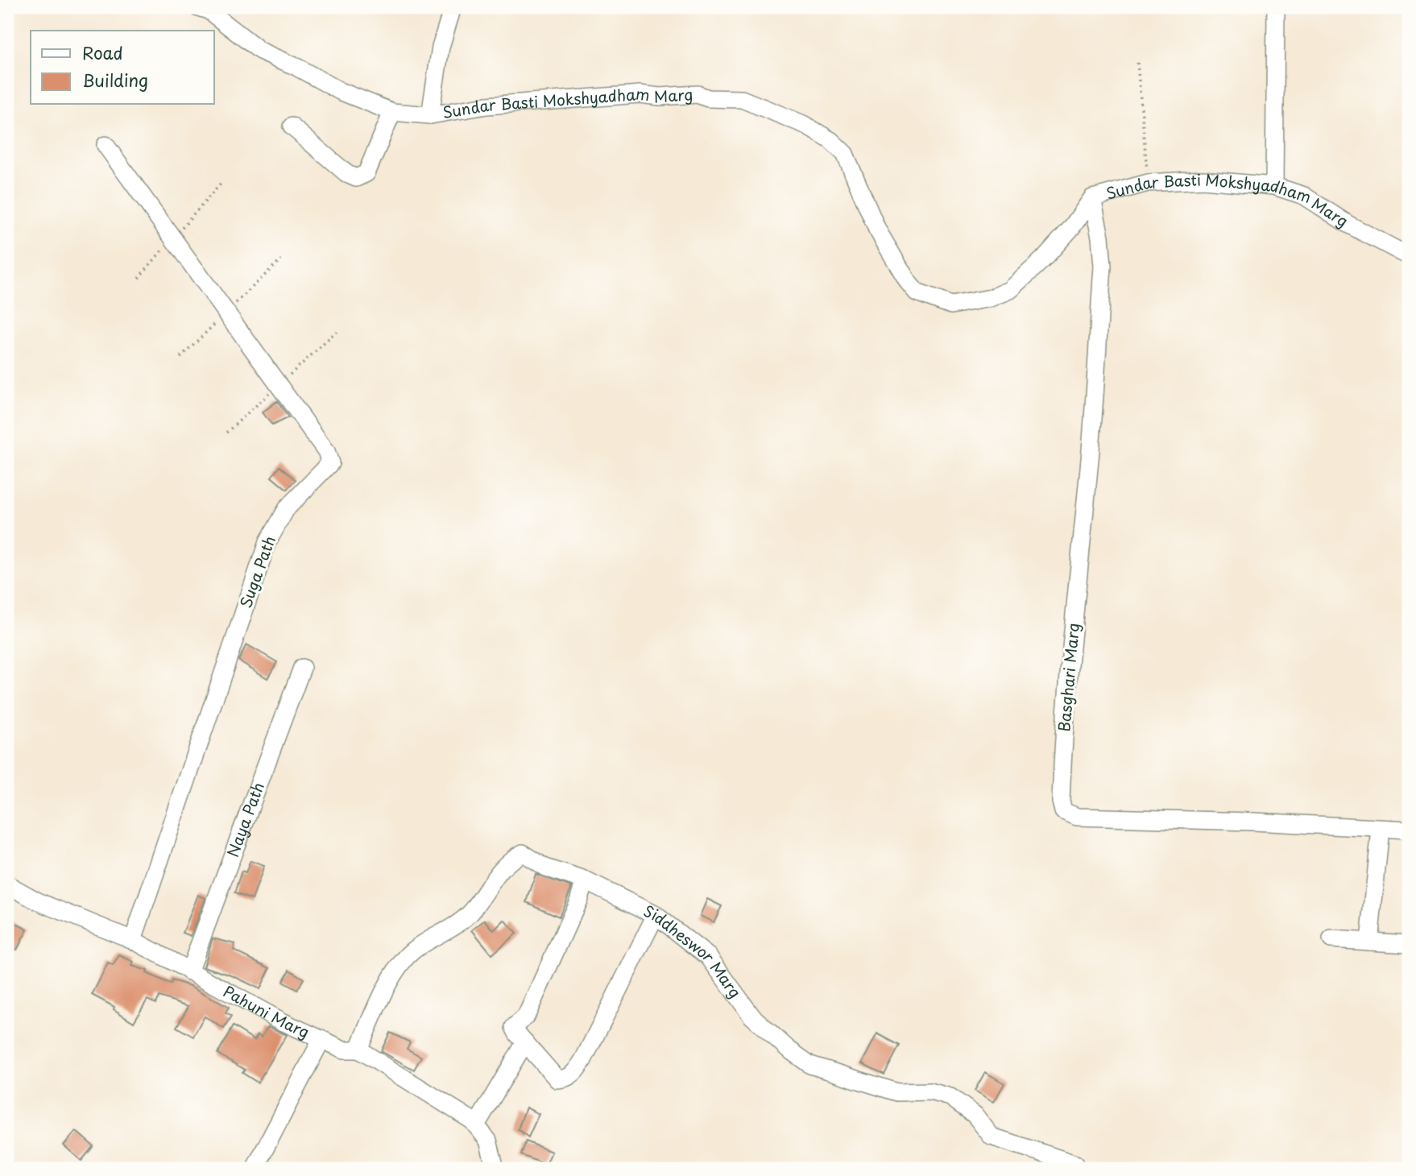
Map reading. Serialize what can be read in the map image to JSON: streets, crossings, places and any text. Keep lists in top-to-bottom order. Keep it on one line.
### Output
{"streets":{"street":["Sundar Basti Mokshyadham Marg","Suga Path","Basghari Marg","Naya Path","Siddheswor Marg","Pahuni Marg"]},"crossings":[["Sundar Basti Mokshyadham Marg","Basghari Marg"],["Suga Path","Pahuni Marg"],["Naya Path","Pahuni Marg"],["Siddheswor Marg","Pahuni Marg"]],"legend":["Road","Building"]}
